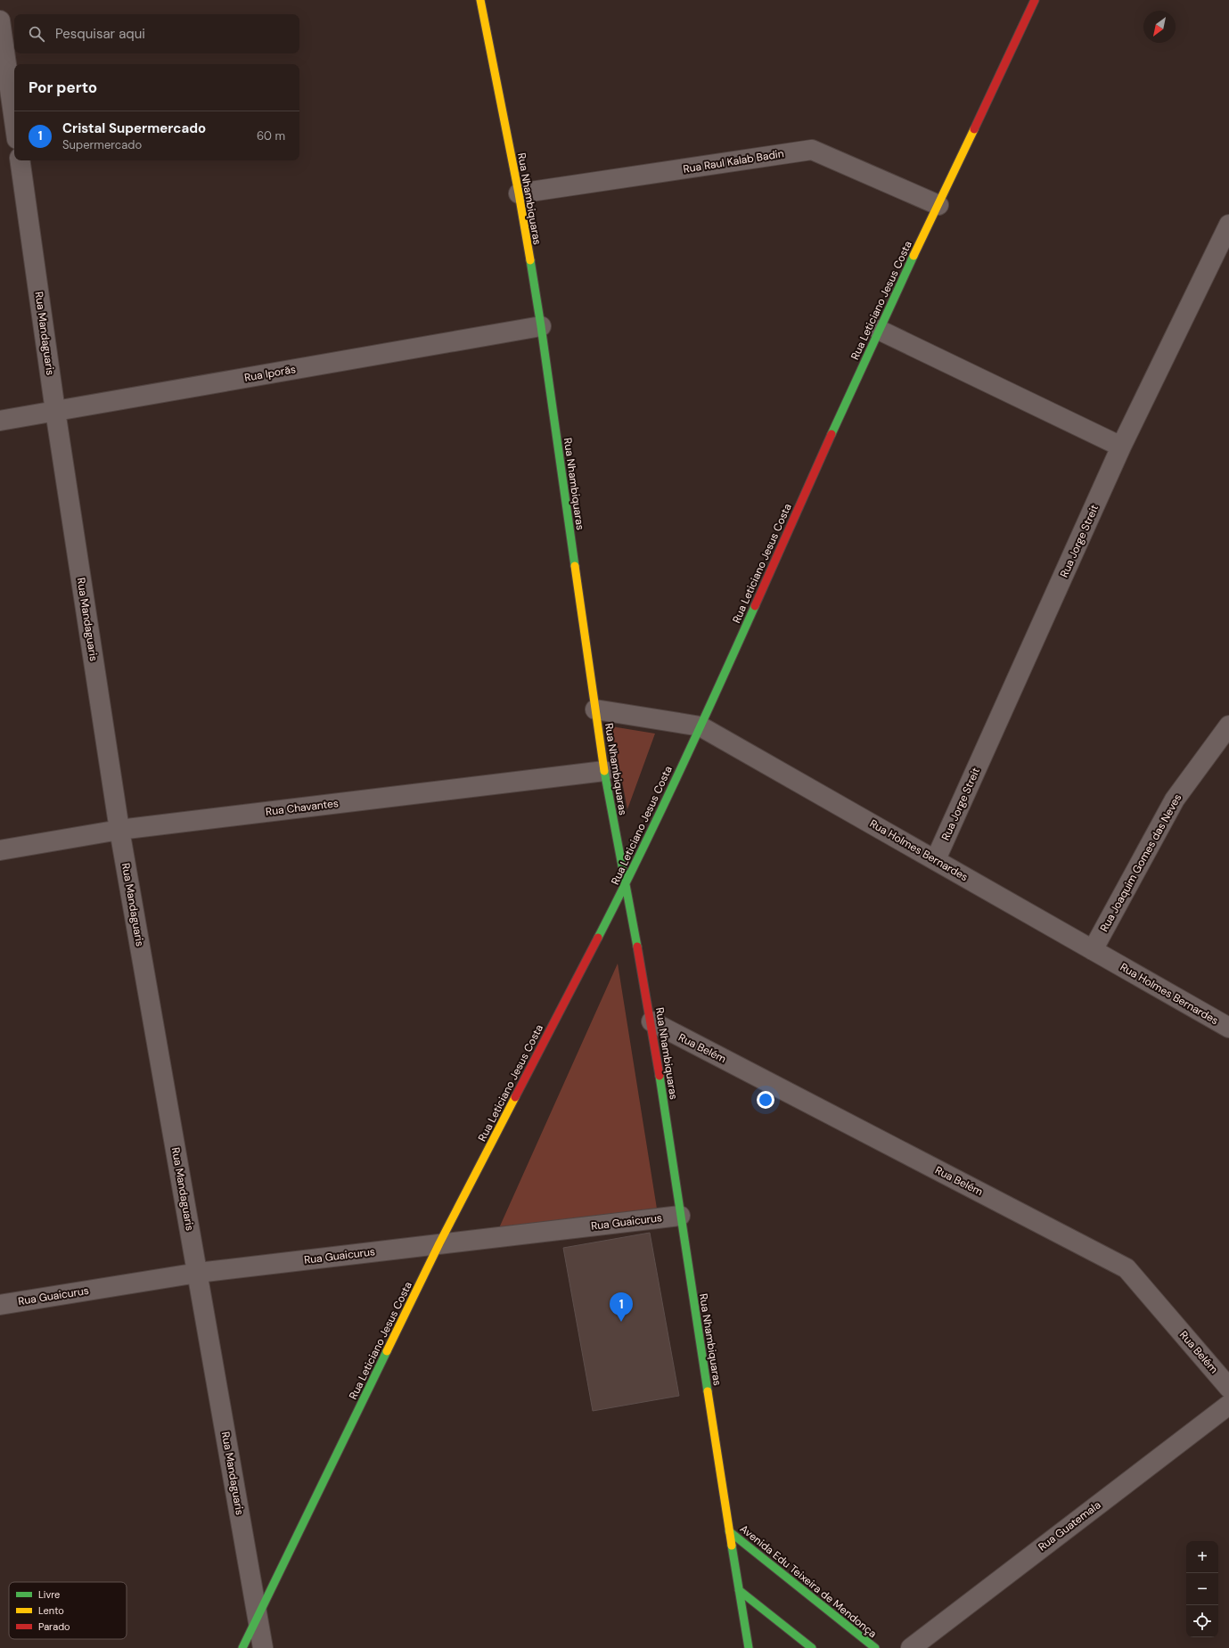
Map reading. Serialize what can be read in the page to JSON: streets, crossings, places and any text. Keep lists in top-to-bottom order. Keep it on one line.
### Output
{"streets":{"street":["Rua Raul Kalab Badin","Rua Nhambiquaras","Rua Leticiano Jesus Costa","Rua Mandaguaris","Rua Iporãs","Rua Jorge Streit","Rua Chavantes","Rua Holmes Bernardes","Rua Joaquim Gomes das Neves","Rua Belém","Rua Guaicurus","Rua Guatemala","Avenida Edu Teixeira de Mendonça"]},"crossings":[["Rua Raul Kalab Badin","Rua Nhambiquaras"],["Rua Raul Kalab Badin","Rua Leticiano Jesus Costa"],["Rua Nhambiquaras","Rua Leticiano Jesus Costa"],["Rua Nhambiquaras","Rua Iporãs"],["Rua Nhambiquaras","Rua Chavantes"],["Rua Nhambiquaras","Rua Holmes Bernardes"],["Rua Nhambiquaras","Rua Belém"],["Rua Nhambiquaras","Rua Guaicurus"],["Rua Nhambiquaras","Avenida Edu Teixeira de Mendonça"],["Rua Leticiano Jesus Costa","Rua Mandaguaris"],["Rua Leticiano Jesus Costa","Rua Holmes Bernardes"],["Rua Leticiano Jesus Costa","Rua Guaicurus"],["Rua Mandaguaris","Rua Iporãs"],["Rua Mandaguaris","Rua Chavantes"],["Rua Mandaguaris","Rua Guaicurus"],["Rua Jorge Streit","Rua Holmes Bernardes"],["Rua Holmes Bernardes","Rua Joaquim Gomes das Neves"]],"legend":["Livre","Lento","Parado"],"north":"bottom left","page":{"search":"Pesquisar aqui","heading":"Por perto","list":[{"mark":"1","name":"Cristal Supermercado","note":"Supermercado","value":"60 m"}],"pins":"1","map_buttons":["+","−"]}}
